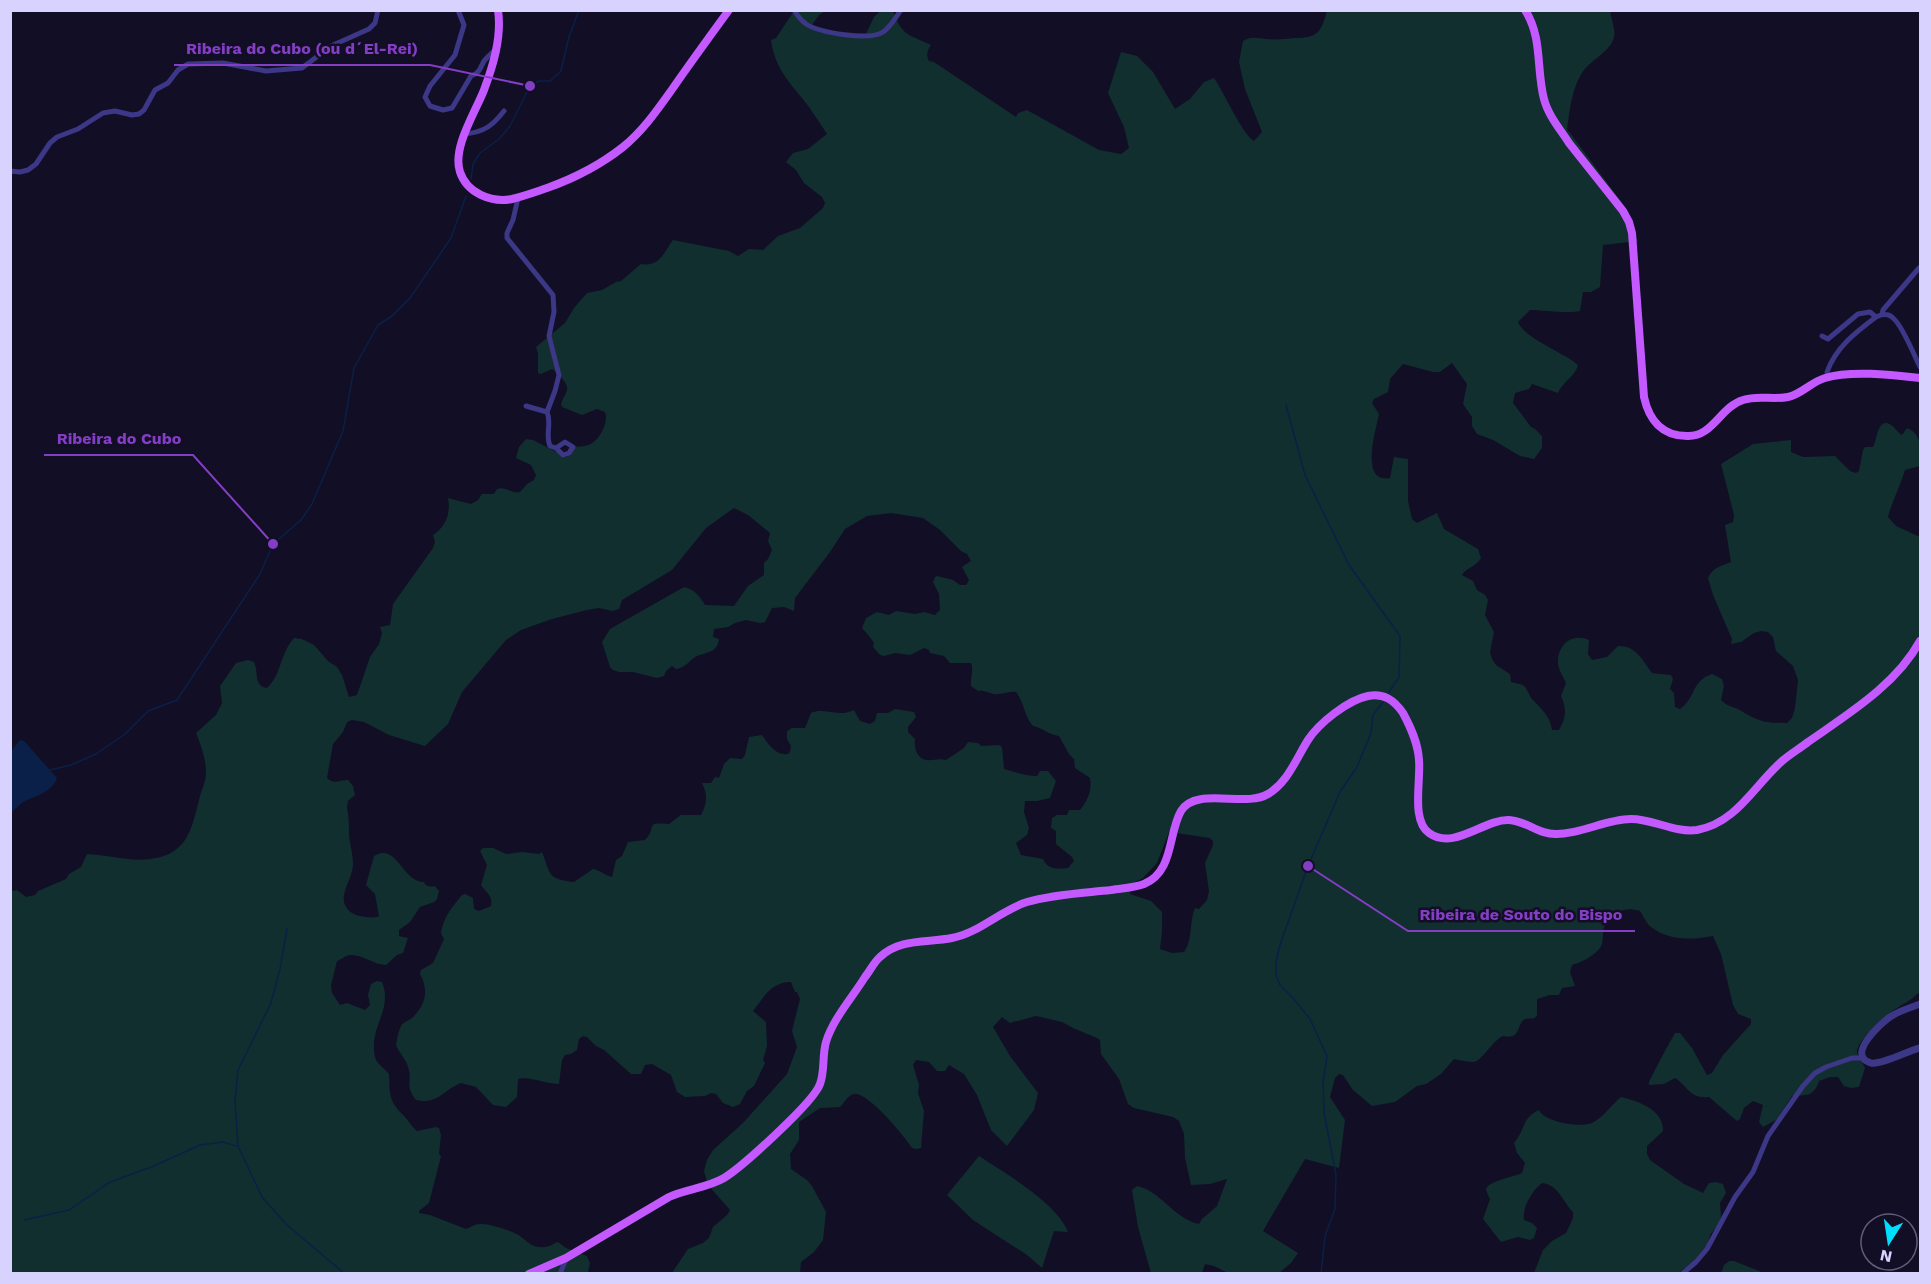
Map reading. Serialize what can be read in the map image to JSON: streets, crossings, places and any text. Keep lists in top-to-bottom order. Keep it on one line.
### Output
{"places":["Ribeira do Cubo (ou d´El-Rei)","Ribeira do Cubo","Ribeira de Souto do Bispo"],"north":"bottom"}
